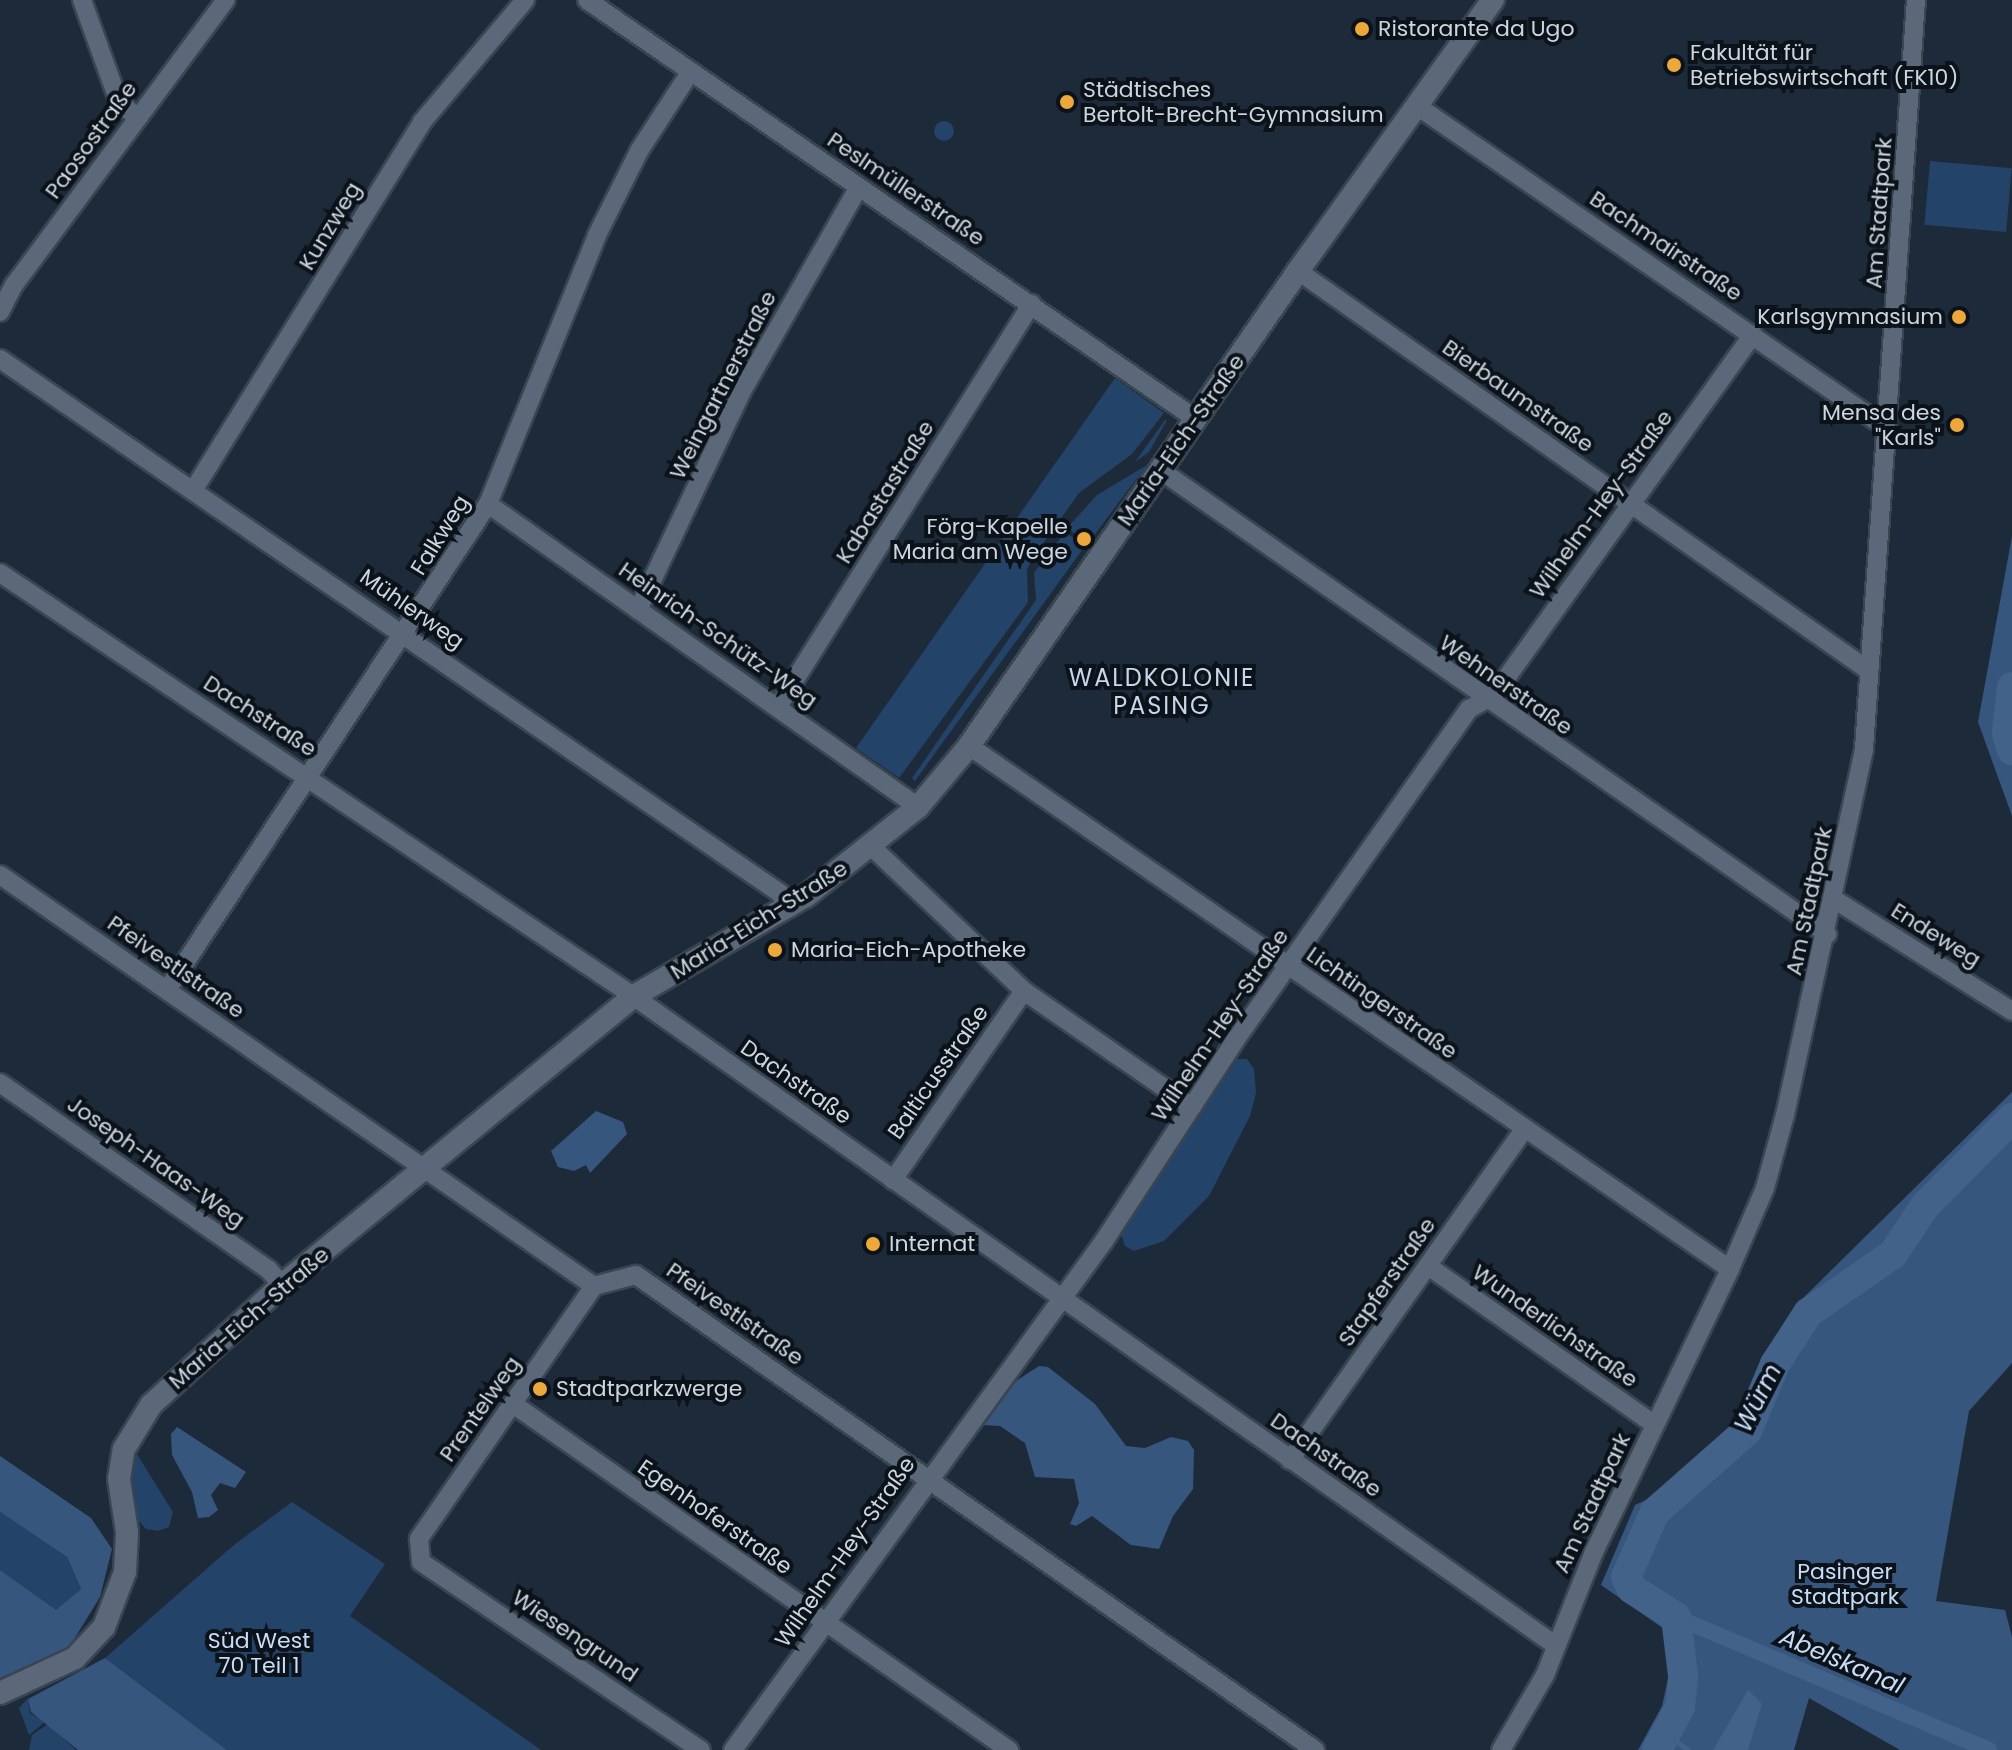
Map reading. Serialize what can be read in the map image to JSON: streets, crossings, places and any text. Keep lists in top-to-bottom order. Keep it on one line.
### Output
{"streets":{"street":["Paosostraße","Peslmüllerstraße","Am Stadtpark","Kunzweg","Bachmairstraße","Weingartnerstraße","Bierbaumstraße","Maria-Eich-Straße","Kabastastraße","Wilhelm-Hey-Straße","Falkweg","Mühlerweg","Heinrich-Schütz-Weg","Wehnerstraße","Dachstraße","Endeweg","Pfeivestlstraße","Lichtingerstraße","Balticusstraße","Joseph-Haas-Weg","Stapferstraße","Wunderlichstraße","Prentelweg","Egenhoferstraße","Wiesengrund"]},"crossings":[["Peslmüllerstraße","Weingartnerstraße"],["Peslmüllerstraße","Maria-Eich-Straße"],["Peslmüllerstraße","Kabastastraße"],["Peslmüllerstraße","Falkweg"],["Am Stadtpark","Bachmairstraße"],["Am Stadtpark","Bierbaumstraße"],["Am Stadtpark","Wehnerstraße"],["Am Stadtpark","Dachstraße"],["Am Stadtpark","Endeweg"],["Am Stadtpark","Lichtingerstraße"],["Am Stadtpark","Wunderlichstraße"],["Kunzweg","Mühlerweg"],["Bachmairstraße","Maria-Eich-Straße"],["Bachmairstraße","Wilhelm-Hey-Straße"],["Weingartnerstraße","Heinrich-Schütz-Weg"],["Bierbaumstraße","Maria-Eich-Straße"],["Bierbaumstraße","Wilhelm-Hey-Straße"],["Maria-Eich-Straße","Mühlerweg"],["Maria-Eich-Straße","Heinrich-Schütz-Weg"],["Maria-Eich-Straße","Wehnerstraße"],["Maria-Eich-Straße","Dachstraße"],["Maria-Eich-Straße","Pfeivestlstraße"],["Maria-Eich-Straße","Lichtingerstraße"],["Maria-Eich-Straße","Joseph-Haas-Weg"],["Kabastastraße","Heinrich-Schütz-Weg"],["Wilhelm-Hey-Straße","Wehnerstraße"],["Wilhelm-Hey-Straße","Dachstraße"],["Wilhelm-Hey-Straße","Pfeivestlstraße"],["Wilhelm-Hey-Straße","Lichtingerstraße"],["Wilhelm-Hey-Straße","Egenhoferstraße"],["Falkweg","Mühlerweg"],["Falkweg","Heinrich-Schütz-Weg"],["Falkweg","Dachstraße"],["Falkweg","Pfeivestlstraße"],["Dachstraße","Balticusstraße"],["Dachstraße","Stapferstraße"],["Pfeivestlstraße","Prentelweg"],["Lichtingerstraße","Stapferstraße"],["Stapferstraße","Wunderlichstraße"],["Prentelweg","Egenhoferstraße"],["Prentelweg","Wiesengrund"]],"districts":["WALDKOLONIE PASING"],"water":["Würm","Abelskanal"],"parks":["Pasinger Stadtpark","Süd West 70 Teil 1"],"places":["Ristorante da Ugo","Fakultät für Betriebswirtschaft (FK10)","Städtisches Bertolt-Brecht-Gymnasium","Karlsgymnasium","Mensa des \"Karls\"","Förg-Kapelle Maria am Wege","Maria-Eich-Apotheke","Internat","Stadtparkzwerge"]}
